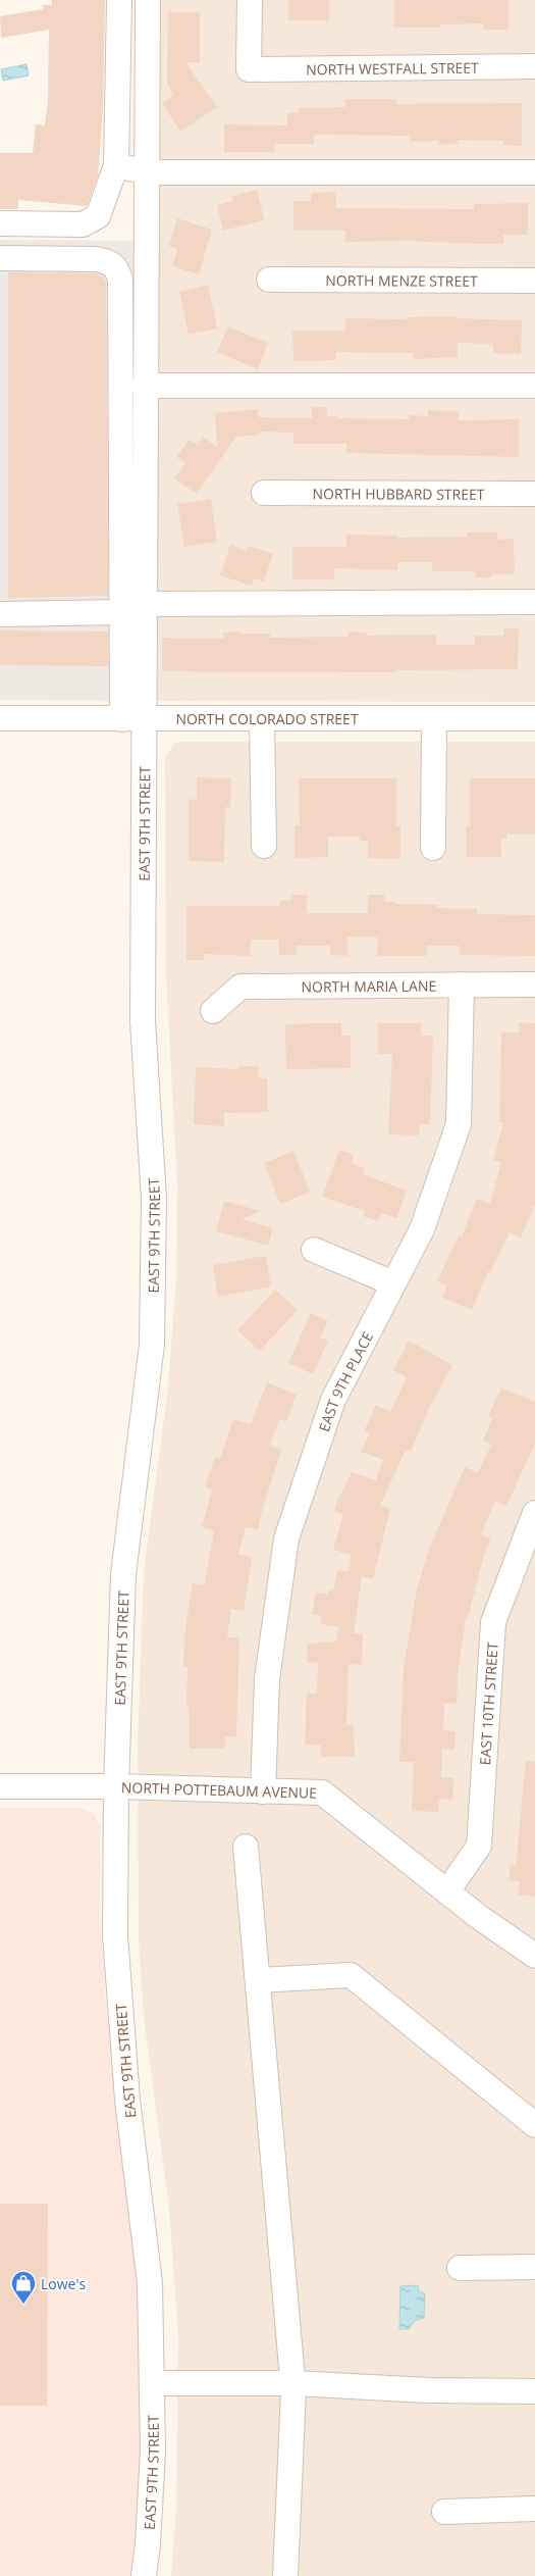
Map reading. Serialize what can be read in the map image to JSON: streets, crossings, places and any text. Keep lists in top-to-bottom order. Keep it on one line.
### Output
{"streets":{"street":["NORTH WESTFALL STREET","NORTH MENZE STREET","NORTH HUBBARD STREET","NORTH COLORADO STREET","EAST 9TH STREET","NORTH MARIA LANE","EAST 9TH PLACE","EAST 10TH STREET","NORTH POTTEBAUM AVENUE"]},"crossings":[["NORTH COLORADO STREET","EAST 9TH STREET"],["EAST 9TH STREET","NORTH POTTEBAUM AVENUE"],["NORTH MARIA LANE","EAST 9TH PLACE"],["EAST 9TH PLACE","NORTH POTTEBAUM AVENUE"],["EAST 10TH STREET","NORTH POTTEBAUM AVENUE"]],"places":{"shop":["Lowe's"]}}
